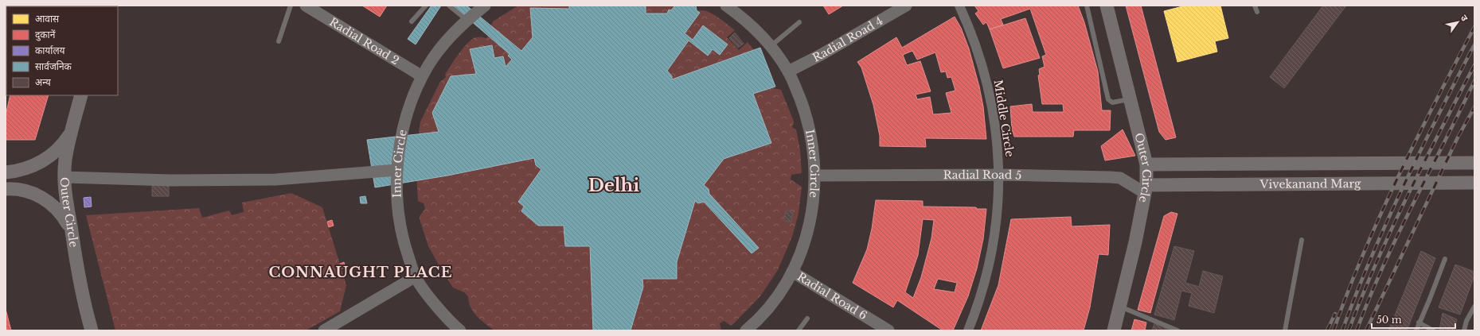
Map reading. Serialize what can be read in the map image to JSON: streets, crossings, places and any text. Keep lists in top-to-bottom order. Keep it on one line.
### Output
{"streets":{"main road":["Outer Circle","Vivekanand Marg"],"street":["Radial Road 4","Radial Road 2","Middle Circle","Inner Circle","Radial Road 5","Radial Road 6"]},"crossings":[["Radial Road 4","Inner Circle"],["Radial Road 2","Inner Circle"],["Middle Circle","Radial Road 5"],["Inner Circle","Radial Road 5"],["Inner Circle","Radial Road 6"],["Outer Circle","Radial Road 5"],["Outer Circle","Vivekanand Marg"],["Radial Road 5","Vivekanand Marg"]],"districts":["Delhi","CONNAUGHT PLACE"],"legend":["आवास","दुकानें","कार्यालय","सार्वजनिक","अन्य"],"scale_bar":"50 m","north":"top right"}
